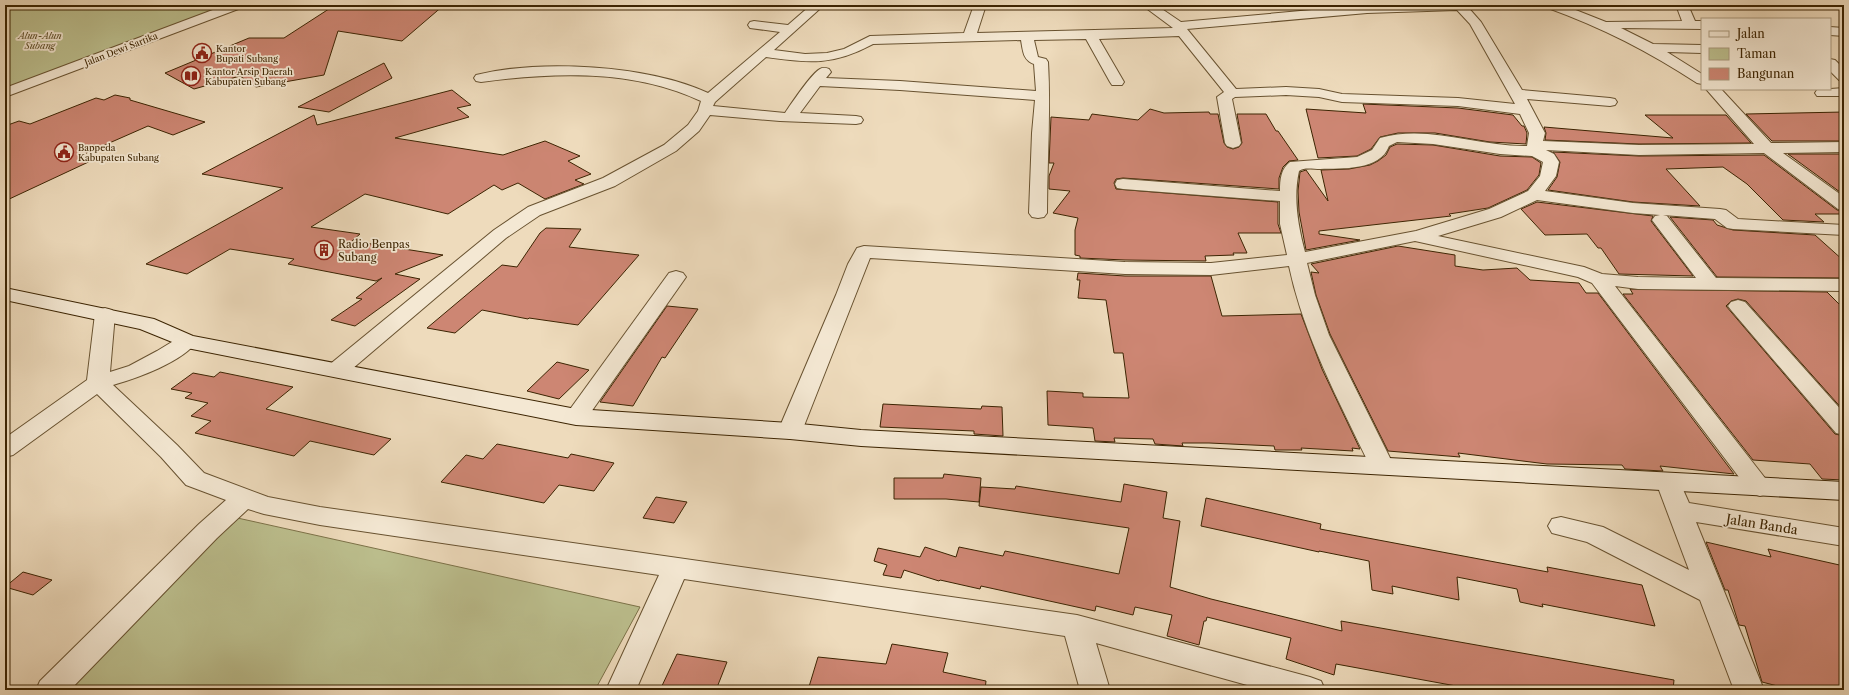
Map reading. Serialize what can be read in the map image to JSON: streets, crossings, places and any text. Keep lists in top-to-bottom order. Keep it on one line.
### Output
{"streets":{"street":["Jalan Dewi Sartika","Jalan Banda"]},"parks":["Alun-Alun Subang"],"places":{"public building":["Kantor Bupati Subang","Bappeda Kabupaten Subang"],"library":["Kantor Arsip Daerah Kabupaten Subang"],"building":["Radio Benpas Subang"]},"legend":["Jalan","Taman","Bangunan"]}
